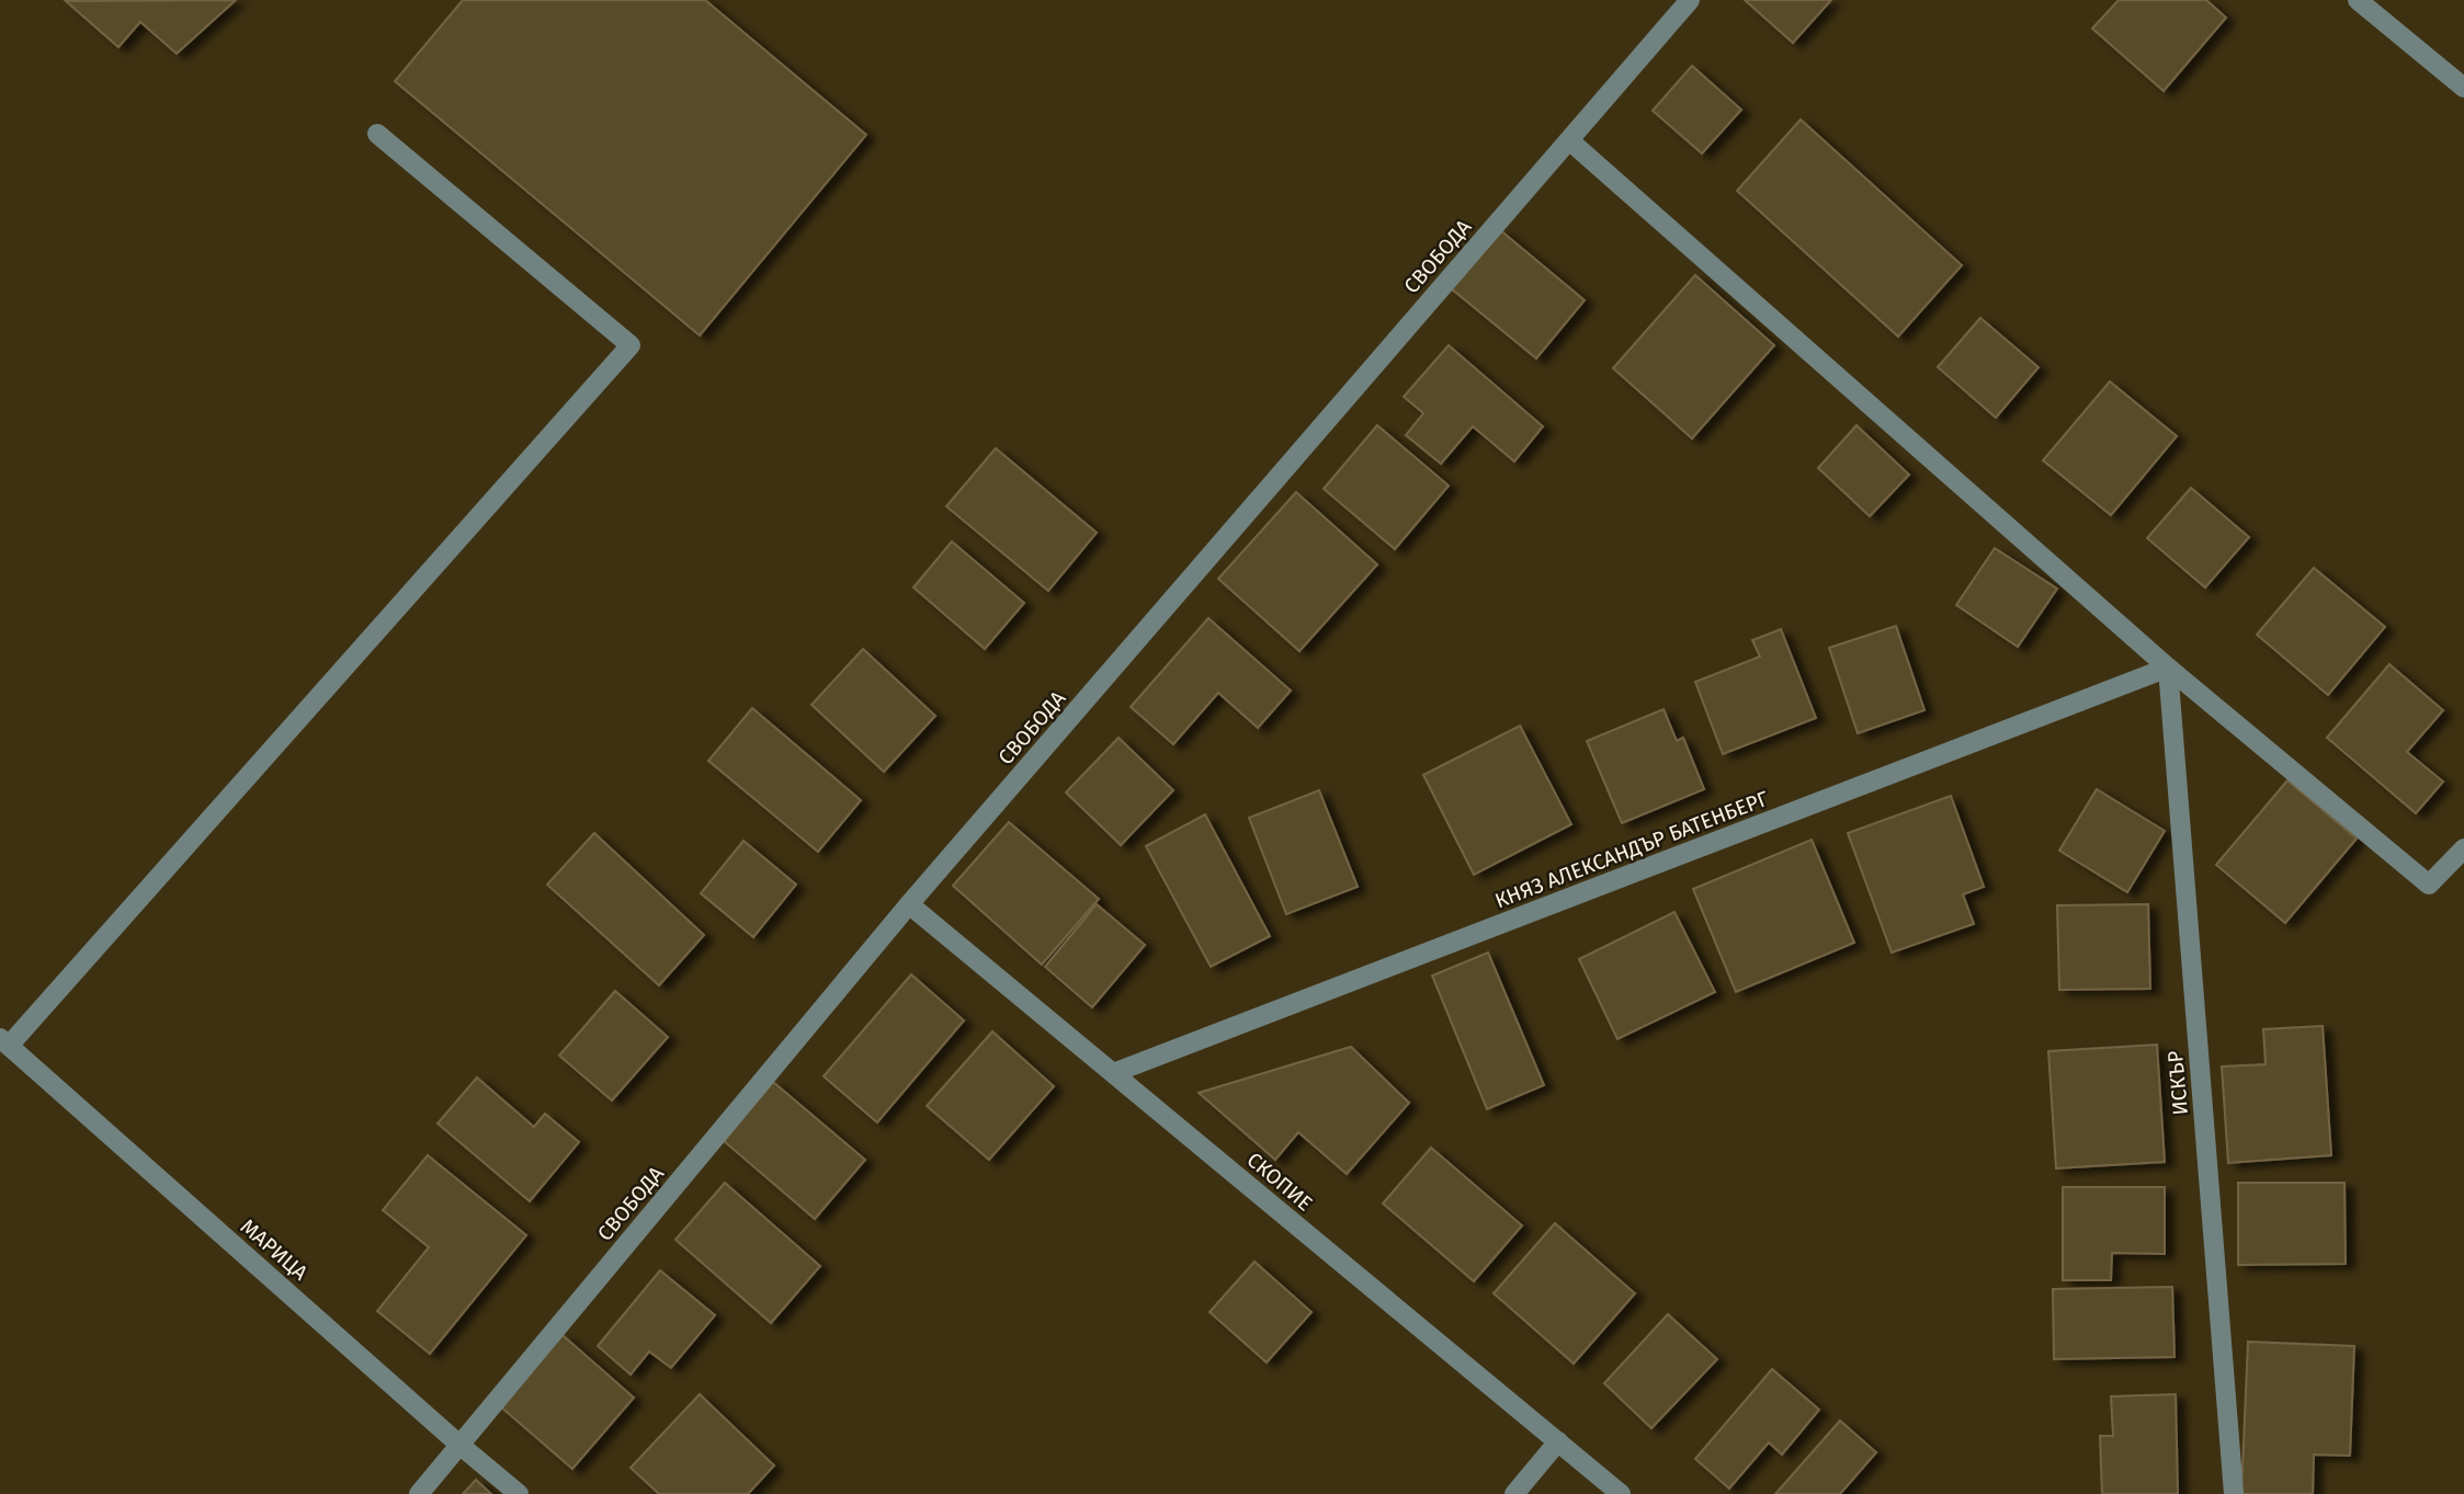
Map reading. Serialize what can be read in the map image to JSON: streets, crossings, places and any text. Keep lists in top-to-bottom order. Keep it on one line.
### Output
{"streets":{"street":["СВОБОДА","КНЯЗ АЛЕКСАНДЪР БАТЕНБЕРГ","ИСКЪР","СКОПИЕ","МАРИЦА"]},"crossings":[["СВОБОДА","СКОПИЕ"],["СВОБОДА","МАРИЦА"],["КНЯЗ АЛЕКСАНДЪР БАТЕНБЕРГ","ИСКЪР"],["КНЯЗ АЛЕКСАНДЪР БАТЕНБЕРГ","СКОПИЕ"]]}
